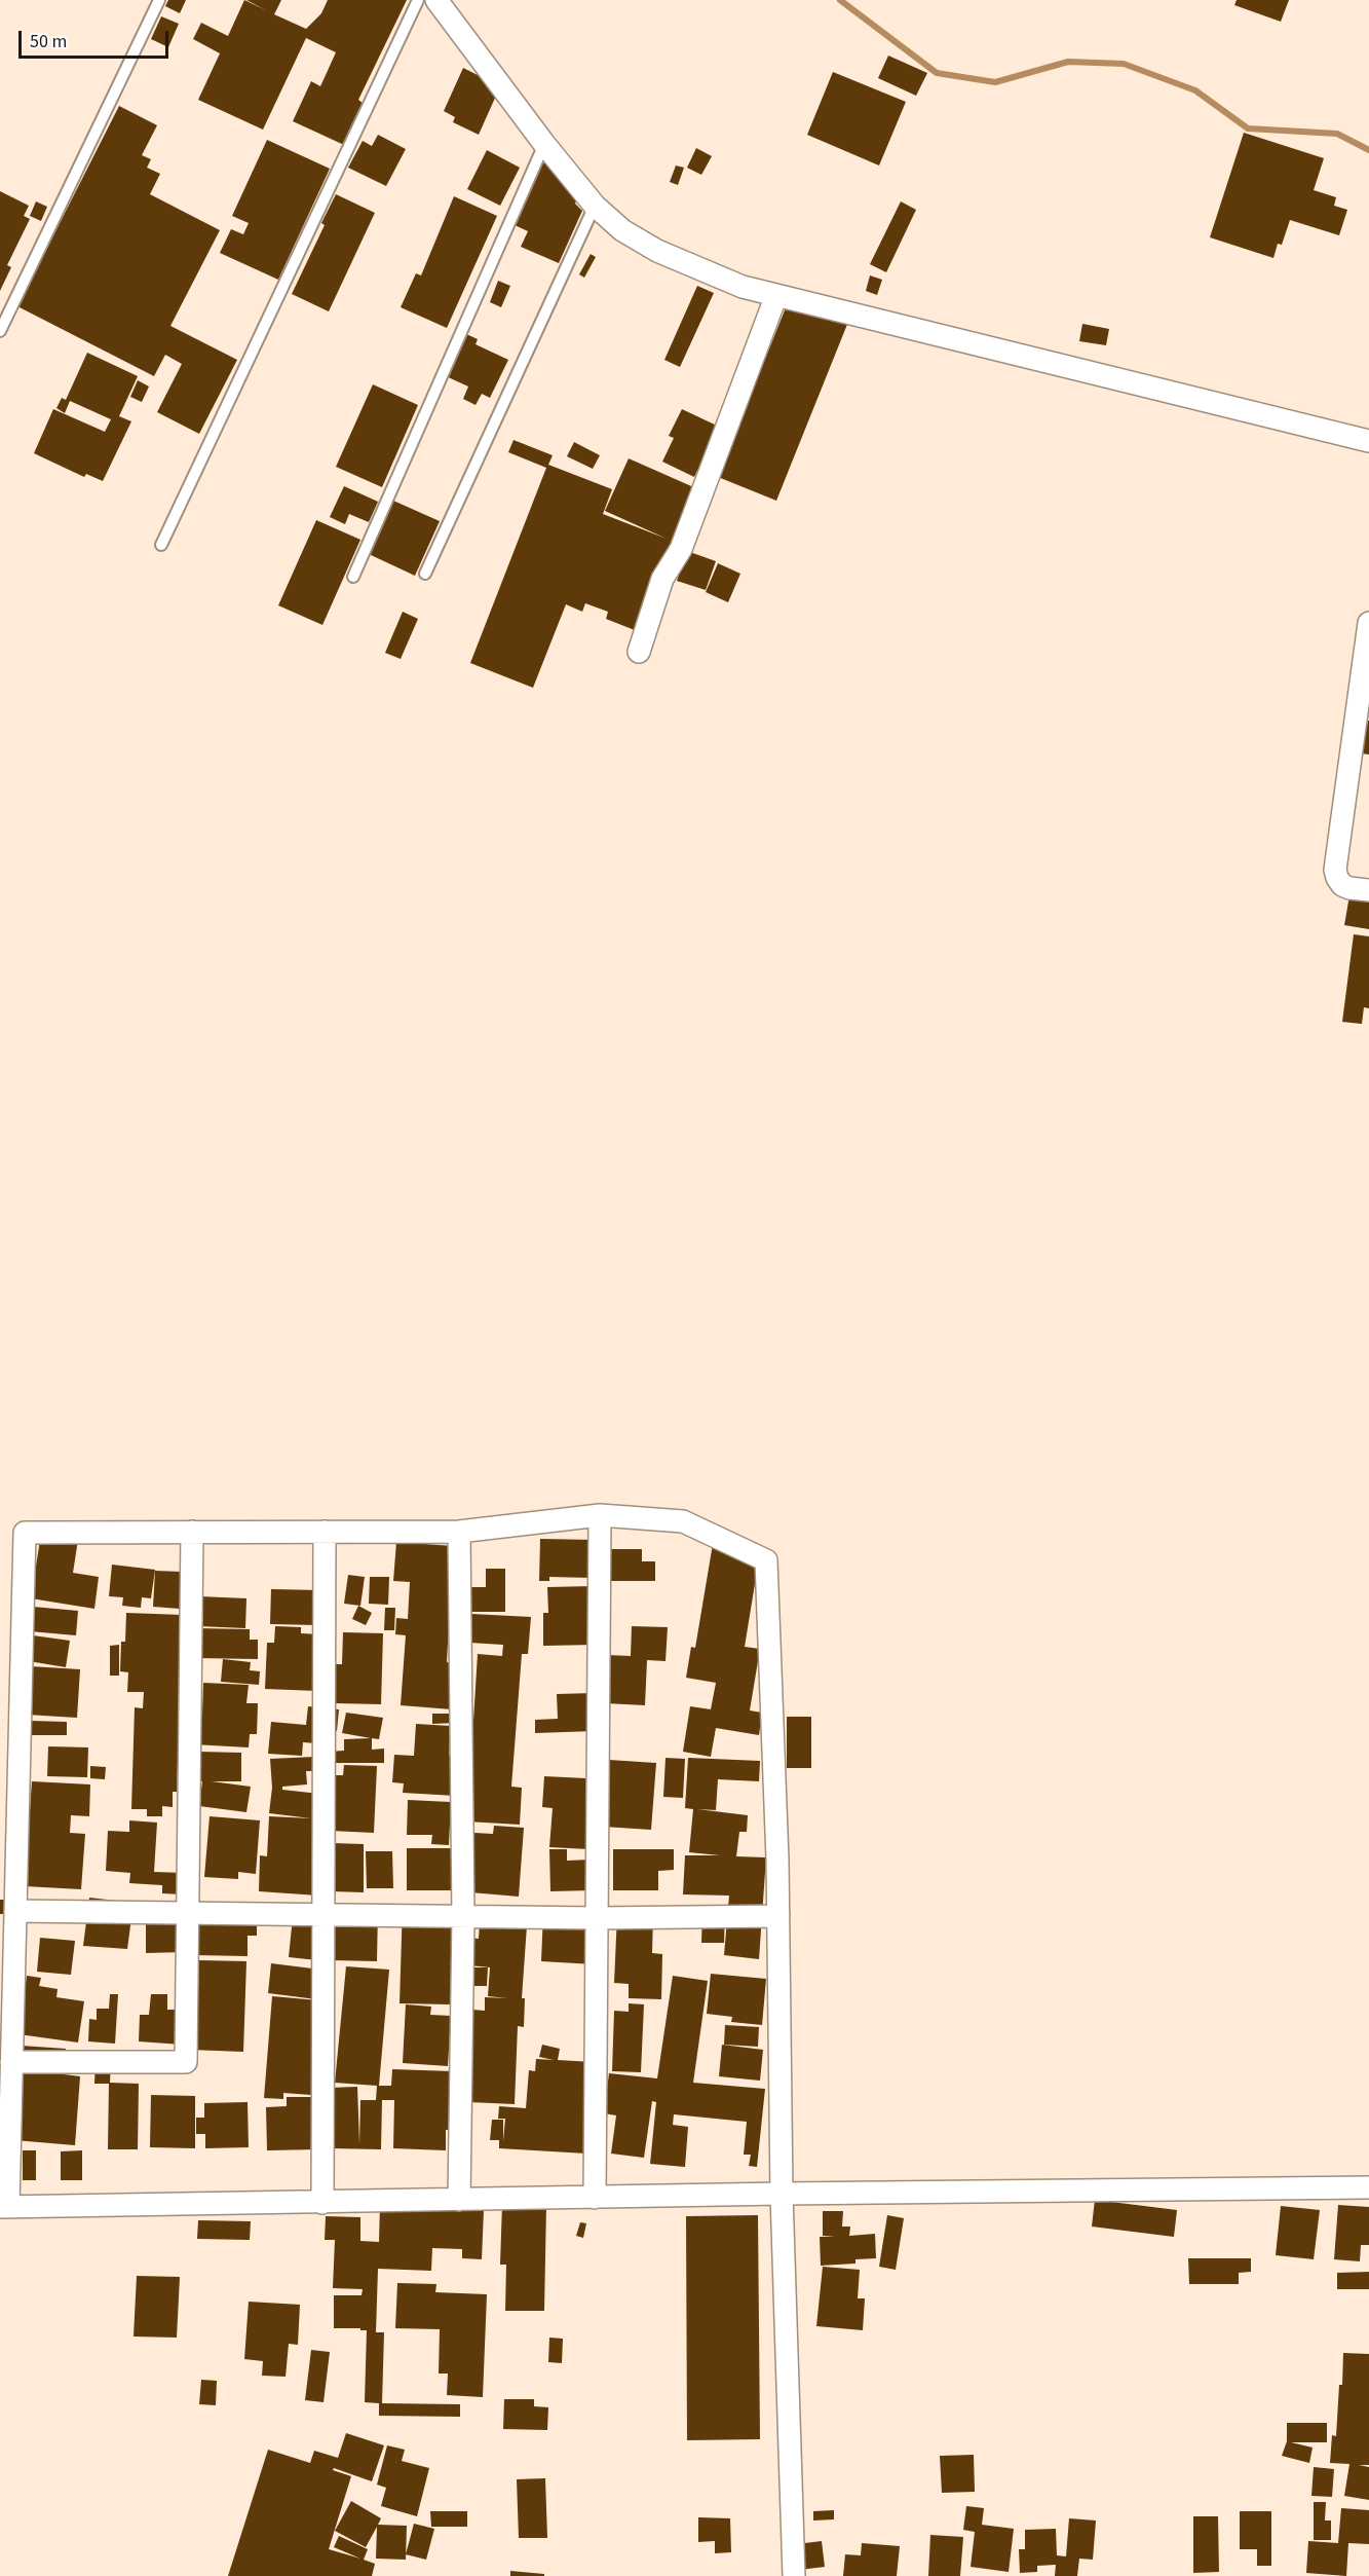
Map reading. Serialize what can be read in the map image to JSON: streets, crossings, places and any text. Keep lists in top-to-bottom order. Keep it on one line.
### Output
{"scale_bar":"50 m"}
